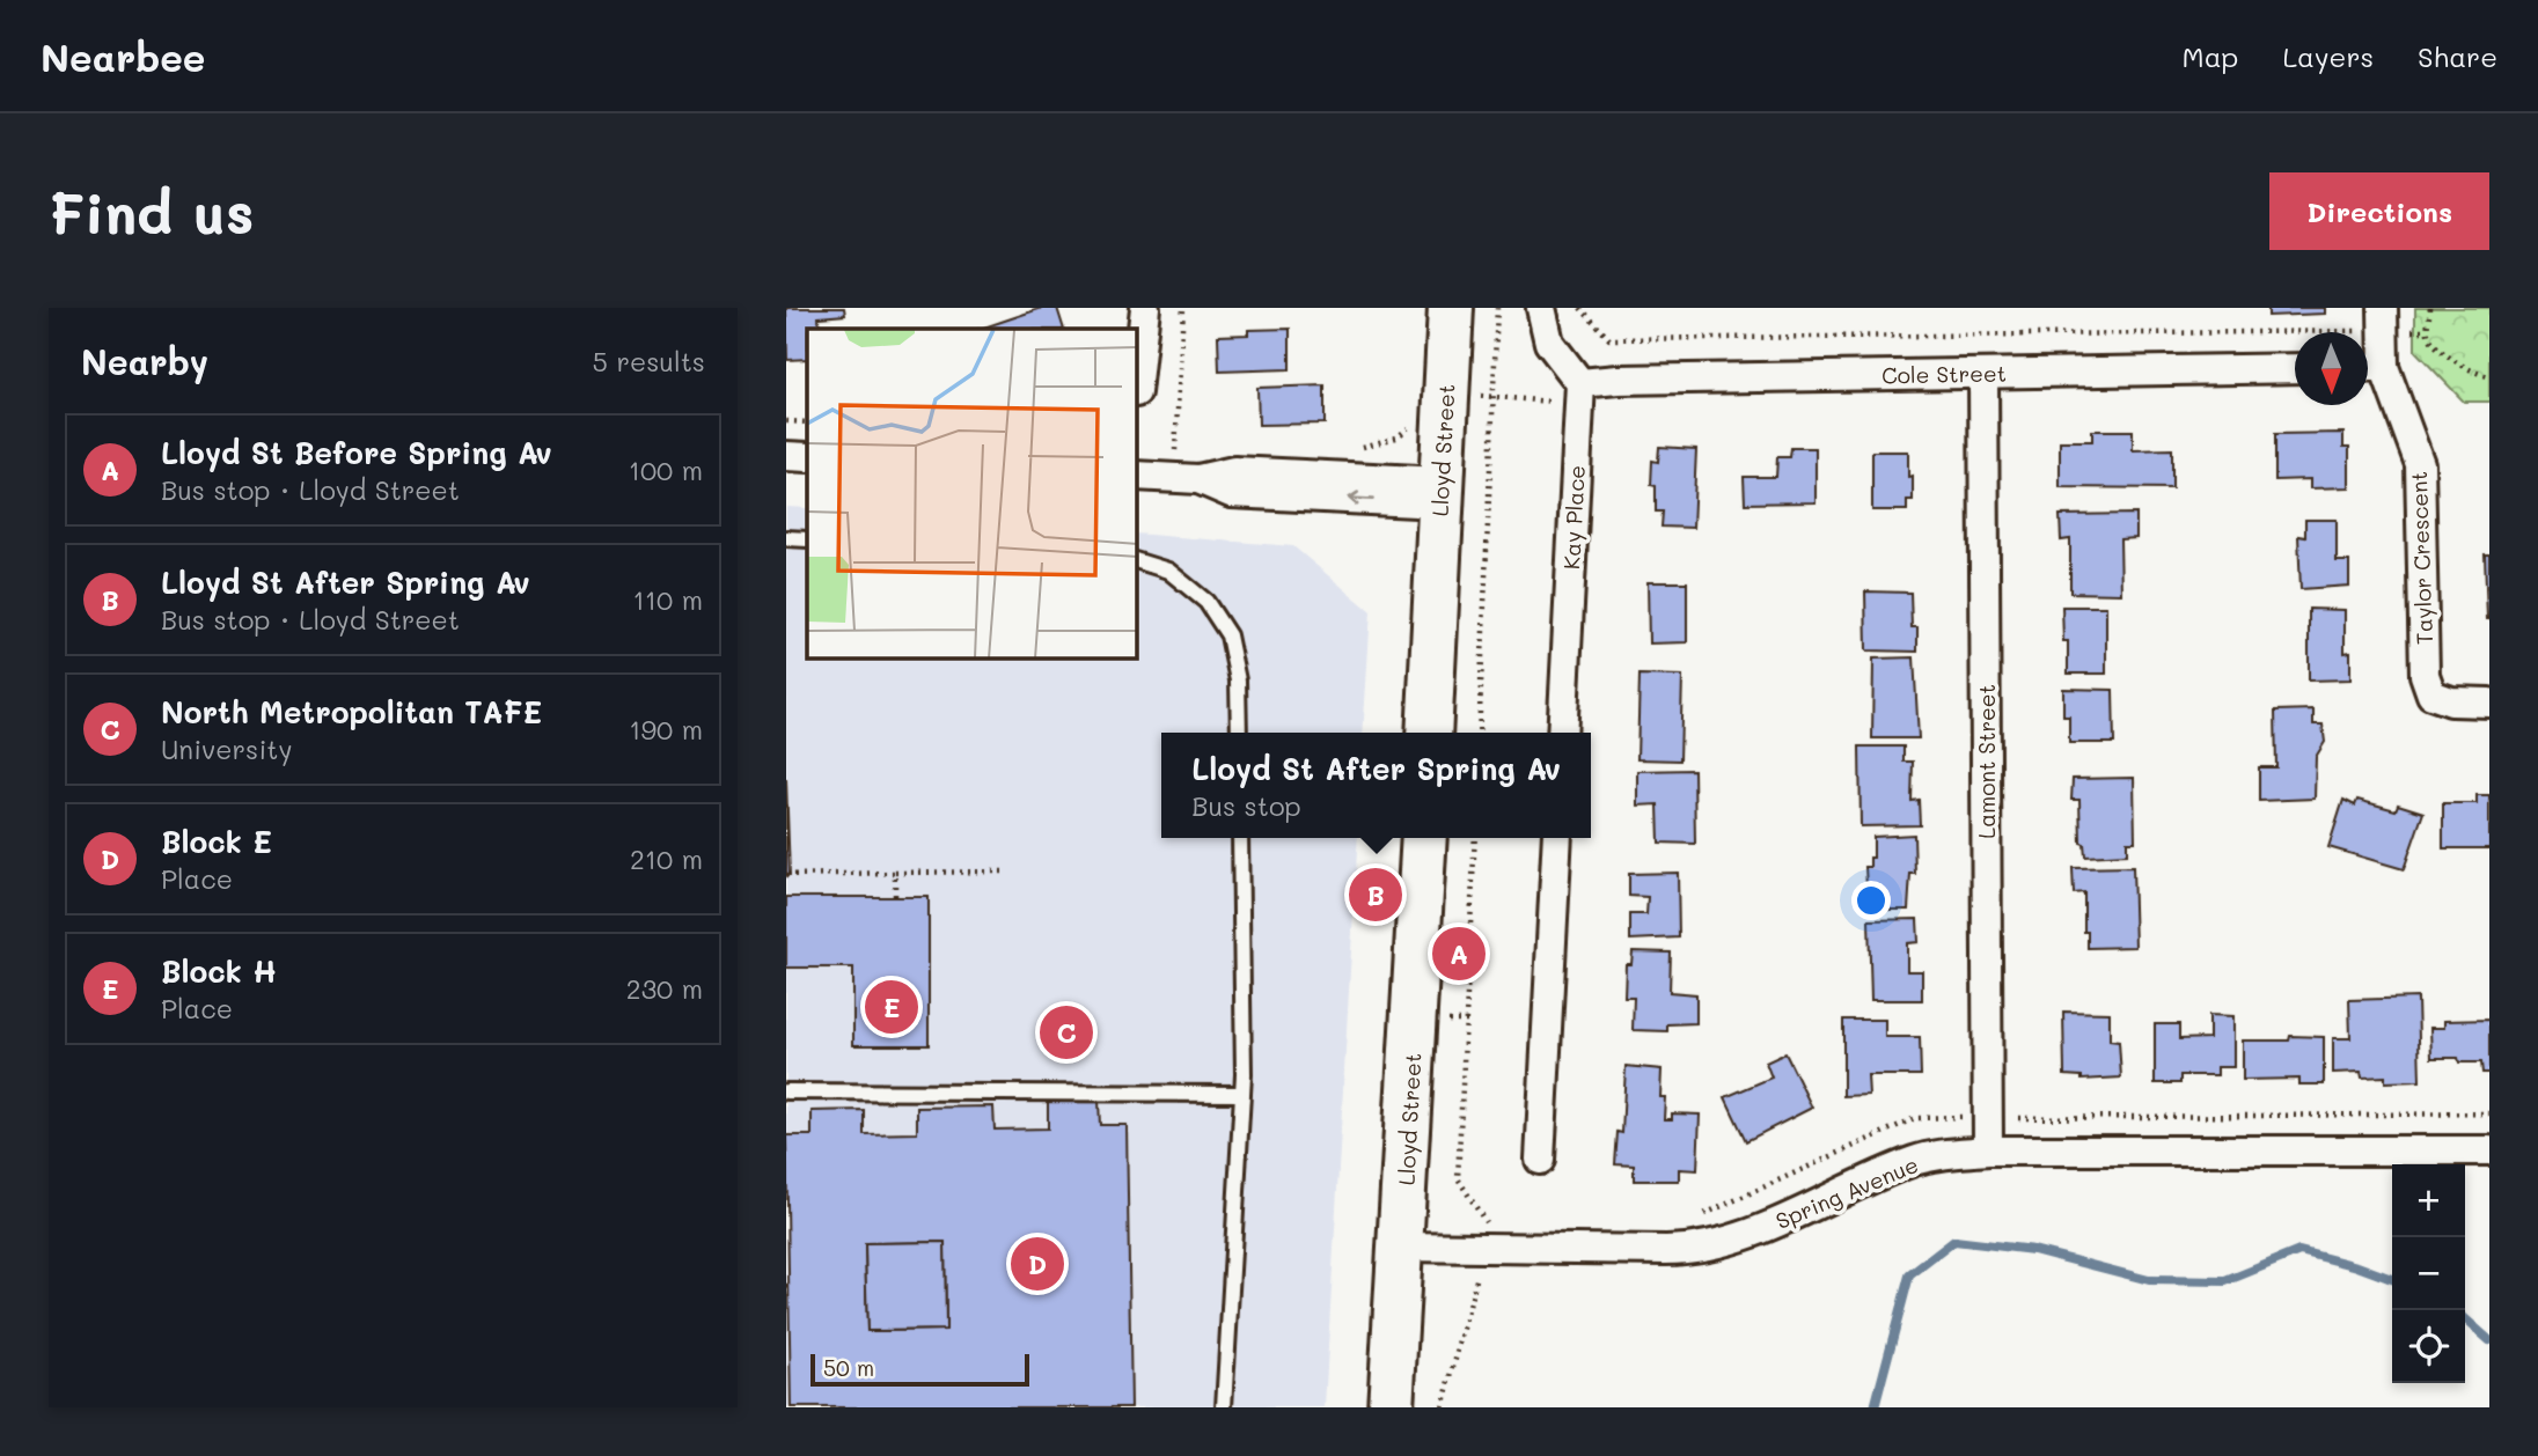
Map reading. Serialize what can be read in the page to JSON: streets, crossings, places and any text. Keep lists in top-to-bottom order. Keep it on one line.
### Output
{"streets":{"main road":["Lloyd Street"],"street":["Cole Street","Kay Place","Taylor Crescent","Lamont Street","Spring Avenue"]},"crossings":[["Cole Street","Kay Place"],["Cole Street","Lamont Street"],["Lloyd Street","Spring Avenue"],["Lamont Street","Spring Avenue"]],"scale_bar":"50 m","north":"bottom","page":{"header":"Nearbee","nav":["Map","Layers","Share"],"buttons":"Directions","title":"Find us","heading":["Nearby","5 results"],"list":[{"mark":"A","name":"Lloyd St Before Spring Av","note":"Bus stop · Lloyd Street","value":"100 m"},{"mark":"B","name":"Lloyd St After Spring Av","note":"Bus stop · Lloyd Street","value":"110 m"},{"mark":"C","name":"North Metropolitan TAFE","note":"University","value":"190 m"},{"mark":"D","name":"Block E","note":"Place","value":"210 m"},{"mark":"E","name":"Block H","note":"Place","value":"230 m"}],"popup":["Lloyd St After Spring Av","Bus stop"],"pins":["B","A","E","C","D"],"map_buttons":["+","−"],"scale":"50 m"}}
